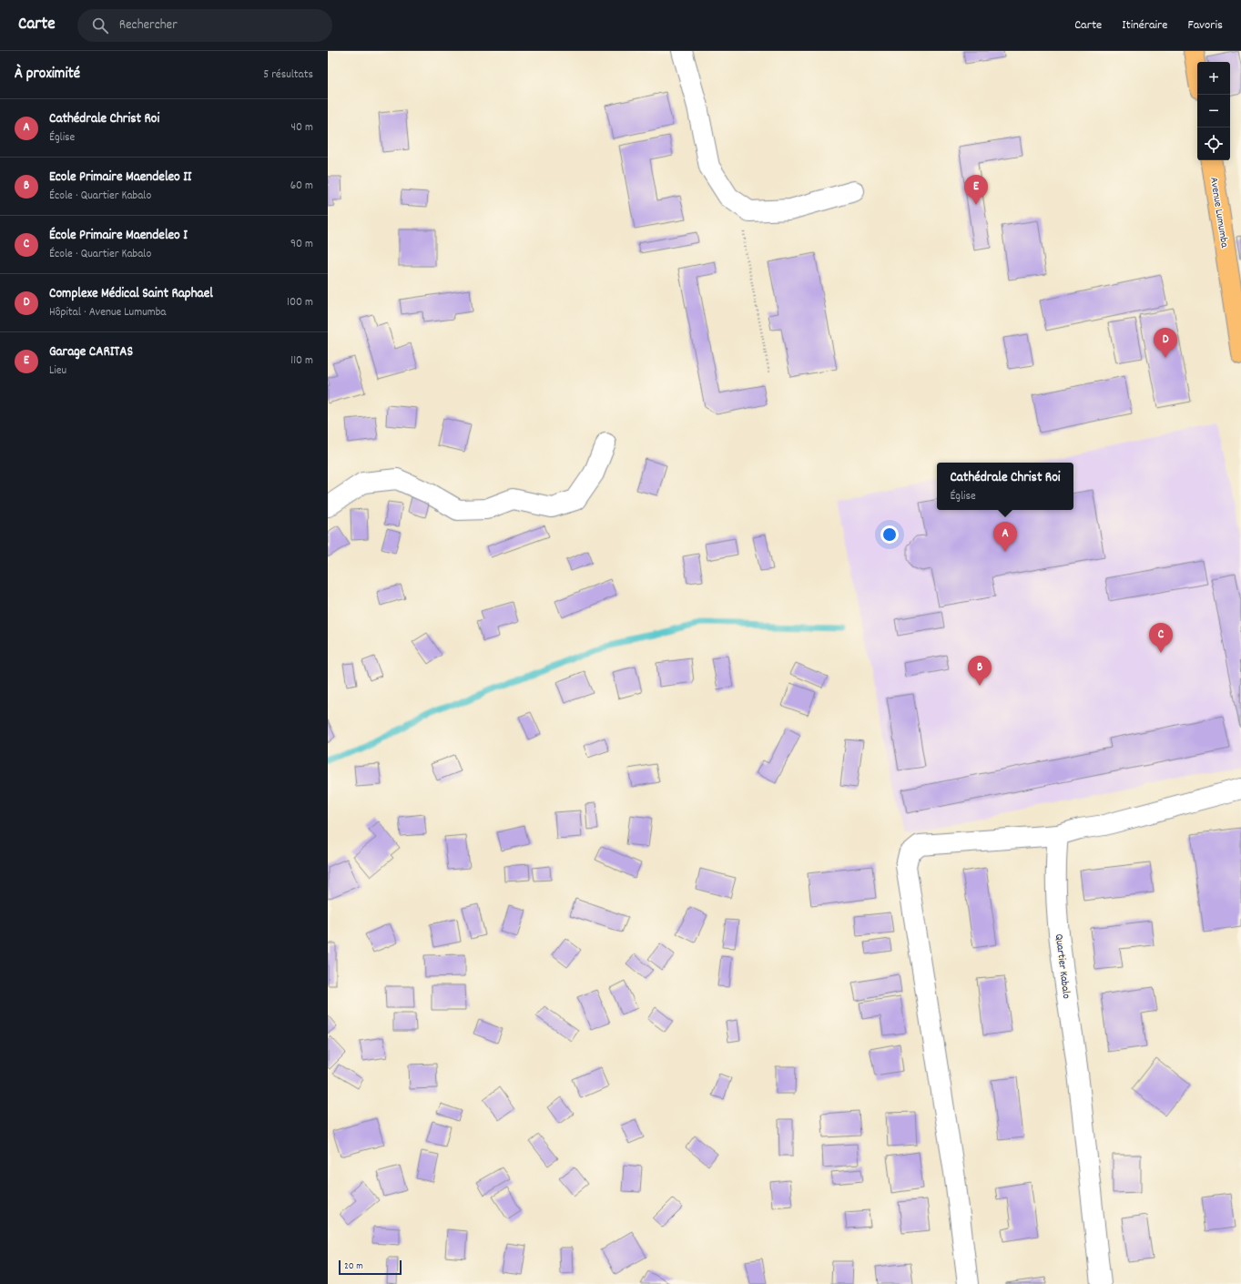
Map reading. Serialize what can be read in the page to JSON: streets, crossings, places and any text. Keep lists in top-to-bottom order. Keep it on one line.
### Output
{"streets":{"highway":["Avenue Lumumba"],"street":["Quartier Kabalo"]},"scale_bar":"20 m","page":{"header":"Carte","search":"Rechercher","nav":["Carte","Itinéraire","Favoris"],"heading":["À proximité","5 résultats"],"map_buttons":["+","−"],"list":[{"mark":"A","name":"Cathédrale Christ Roi","note":"Église","value":"40 m"},{"mark":"B","name":"Ecole Primaire Maendeleo II","note":"École · Quartier Kabalo","value":"60 m"},{"mark":"C","name":"École Primaire Maendeleo I","note":"École · Quartier Kabalo","value":"90 m"},{"mark":"D","name":"Complexe Médical Saint Raphael","note":"Hôpital · Avenue Lumumba","value":"100 m"},{"mark":"E","name":"Garage CARITAS","note":"Lieu","value":"110 m"}],"pins":["E","D","A","C","B"],"popup":["Cathédrale Christ Roi","Église"],"scale":"20 m"}}
